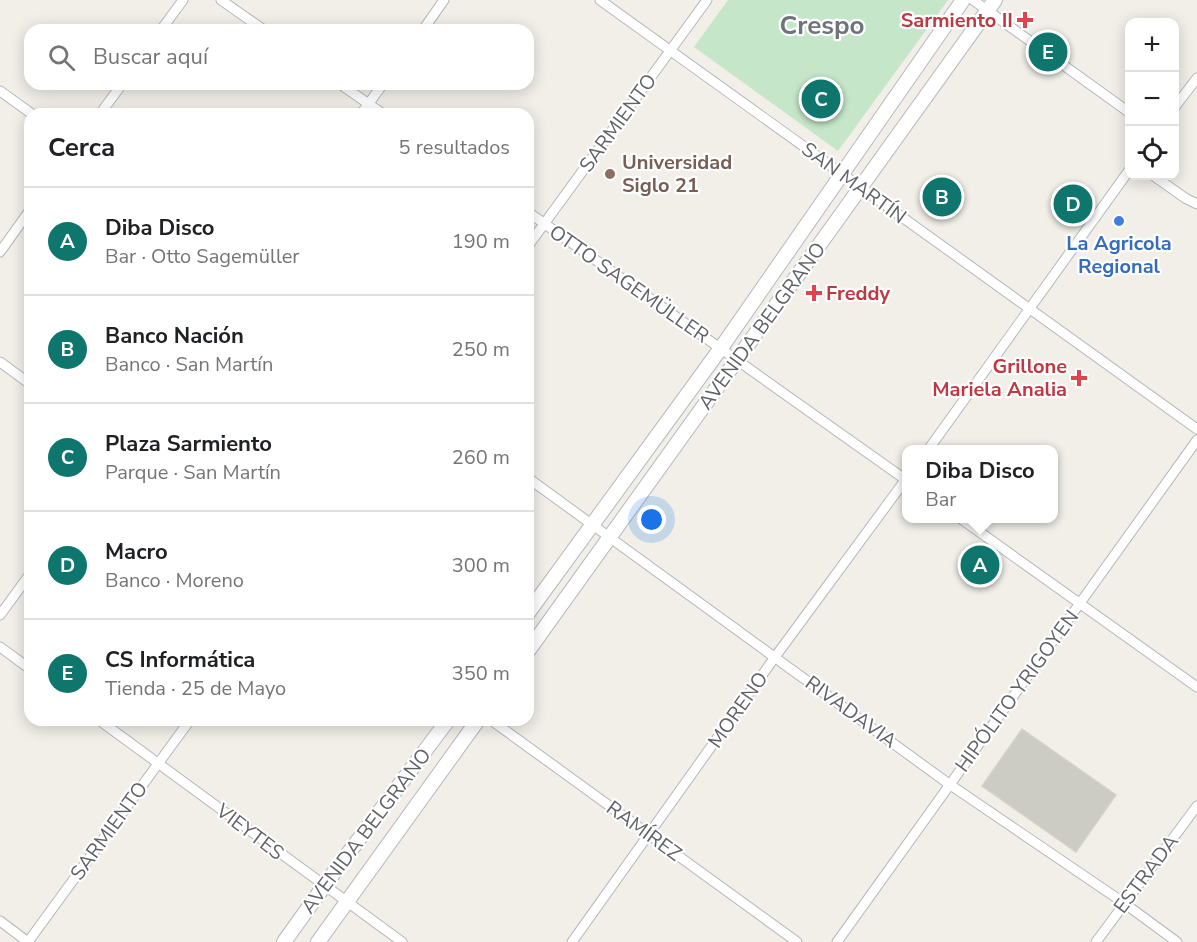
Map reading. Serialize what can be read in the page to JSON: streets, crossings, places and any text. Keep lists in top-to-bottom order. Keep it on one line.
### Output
{"streets":{"street":["SARMIENTO","SAN MARTÍN","OTTO SAGEMÜLLER","AVENIDA BELGRANO","HIPÓLITO YRIGOYEN","MORENO","RIVADAVIA","RAMÍREZ","VIEYTES","ESTRADA"]},"crossings":[["SARMIENTO","SAN MARTÍN"],["SARMIENTO","OTTO SAGEMÜLLER"],["SARMIENTO","VIEYTES"],["SAN MARTÍN","AVENIDA BELGRANO"],["OTTO SAGEMÜLLER","AVENIDA BELGRANO"],["AVENIDA BELGRANO","RIVADAVIA"],["AVENIDA BELGRANO","VIEYTES"],["HIPÓLITO YRIGOYEN","RIVADAVIA"],["MORENO","RIVADAVIA"],["MORENO","RAMÍREZ"],["RIVADAVIA","ESTRADA"]],"districts":["Crespo"],"places":{"health":["Sarmiento II","Freddy","Grillone Mariela Analia"],"other":["Universidad Siglo 21","La Agricola Regional"]},"page":{"map_buttons":["+","−"],"search":"Buscar aquí","pins":["E","C","B","D","A"],"heading":["Cerca","5 resultados"],"list":[{"mark":"A","name":"Diba Disco","note":"Bar · Otto Sagemüller","value":"190 m"},{"mark":"B","name":"Banco Nación","note":"Banco · San Martín","value":"250 m"},{"mark":"C","name":"Plaza Sarmiento","note":"Parque · San Martín","value":"260 m"},{"mark":"D","name":"Macro","note":"Banco · Moreno","value":"300 m"},{"mark":"E","name":"CS Informática","note":"Tienda · 25 de Mayo","value":"350 m"}],"popup":["Diba Disco","Bar"]}}
